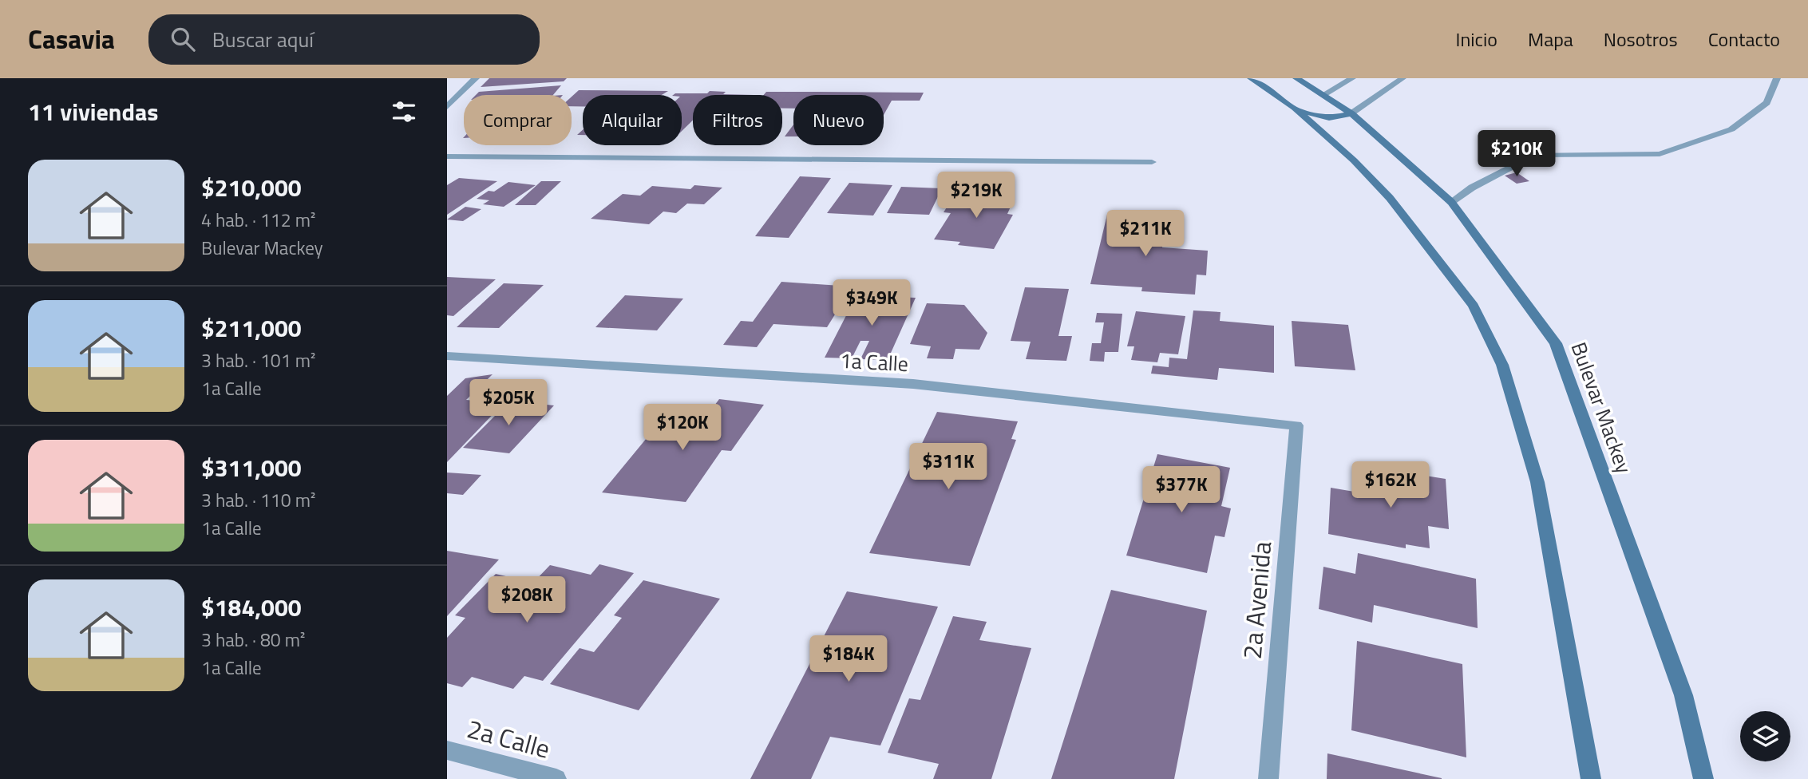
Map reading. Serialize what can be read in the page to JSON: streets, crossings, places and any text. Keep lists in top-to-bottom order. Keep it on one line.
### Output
{"streets":{"main road":["Bulevar Mackey"],"street":["1a Calle","2a Avenida","2a Calle"]},"crossings":[["1a Calle","2a Avenida"]],"page":{"header":"Casavia","search":"Buscar aquí","nav":["Inicio","Mapa","Nosotros","Contacto"],"heading":"11 viviendas","chip":["Comprar","Alquilar","Filtros","Nuevo"],"price":["$210K","$219K","$211K","$349K","$205K","$120K","$311K","$162K","$377K","$208K","$184K"],"list":[{"name":"$210,000","note":"4 hab. · 112 m² · Bulevar Mackey"},{"name":"$211,000","note":"3 hab. · 101 m² · 1a Calle"},{"name":"$311,000","note":"3 hab. · 110 m² · 1a Calle"},{"name":"$184,000","note":"3 hab. · 80 m² · 1a Calle"}]}}
